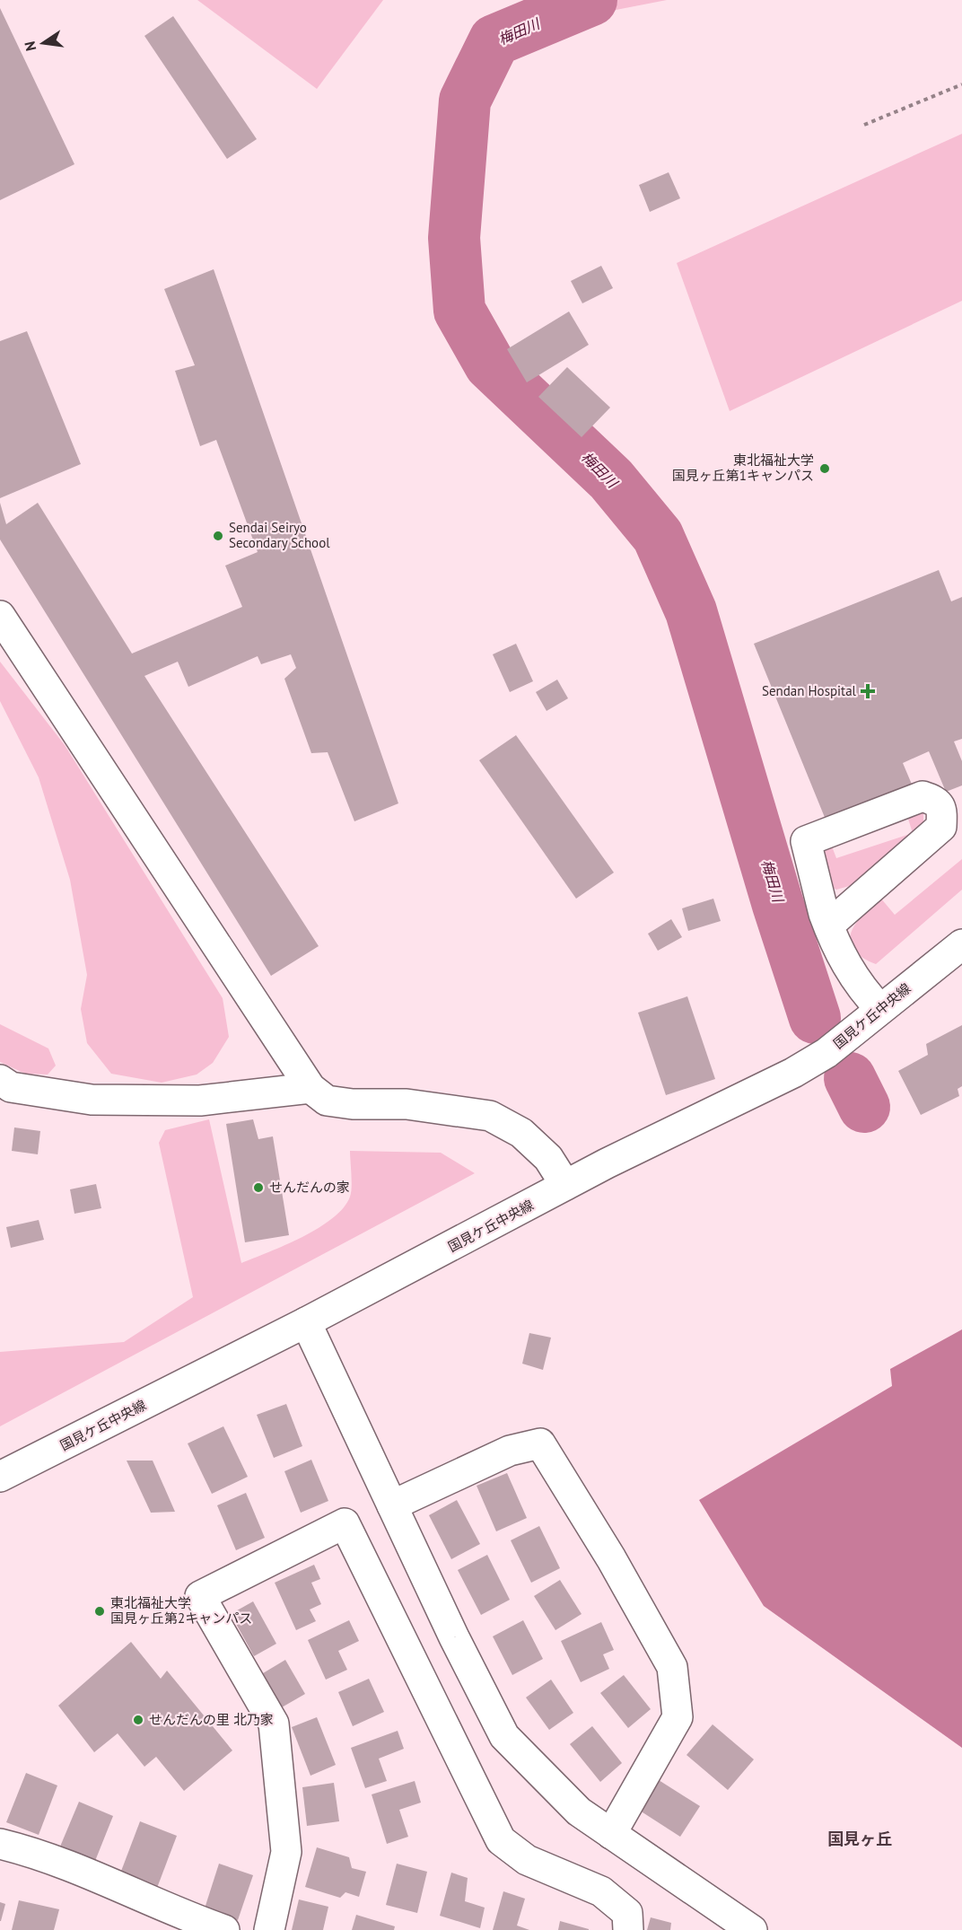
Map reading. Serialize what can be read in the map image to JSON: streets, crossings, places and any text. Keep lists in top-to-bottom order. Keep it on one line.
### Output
{"streets":{"street":["国見ケ丘中央線"]},"districts":["国見ヶ丘"],"water":["梅田川"],"places":{"other":["東北福祉大学 国見ヶ丘第1キャンパス","Sendai Seiryo Secondary School","せんだんの家","東北福祉大学 国見ヶ丘第2キャンパス","せんだんの里 北乃家"],"health":["Sendan Hospital"]},"north":"left"}
